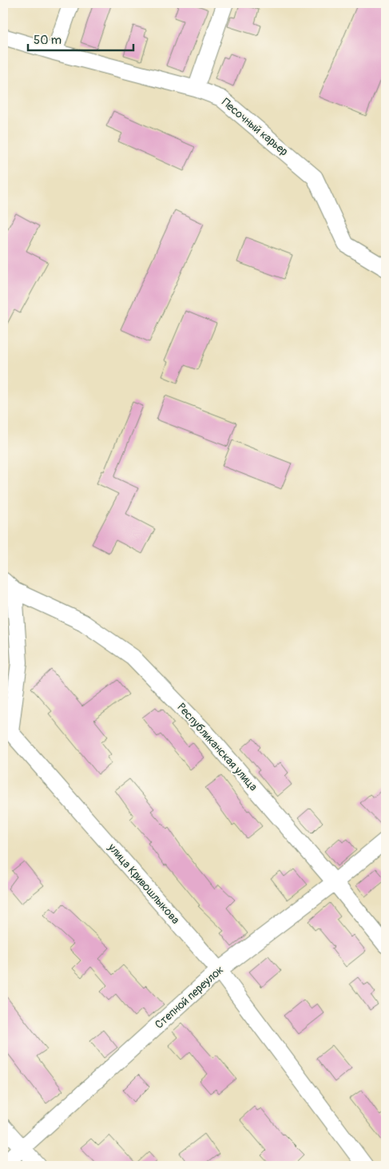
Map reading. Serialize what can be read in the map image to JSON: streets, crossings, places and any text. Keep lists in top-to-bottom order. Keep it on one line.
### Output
{"streets":{"street":["Песочный карьер","Республиканская улица","улица Кривошлыкова","Степной переулок"]},"crossings":[["Республиканская улица","улица Кривошлыкова"],["Республиканская улица","Степной переулок"],["улица Кривошлыкова","Степной переулок"]],"scale_bar":"50 m"}
